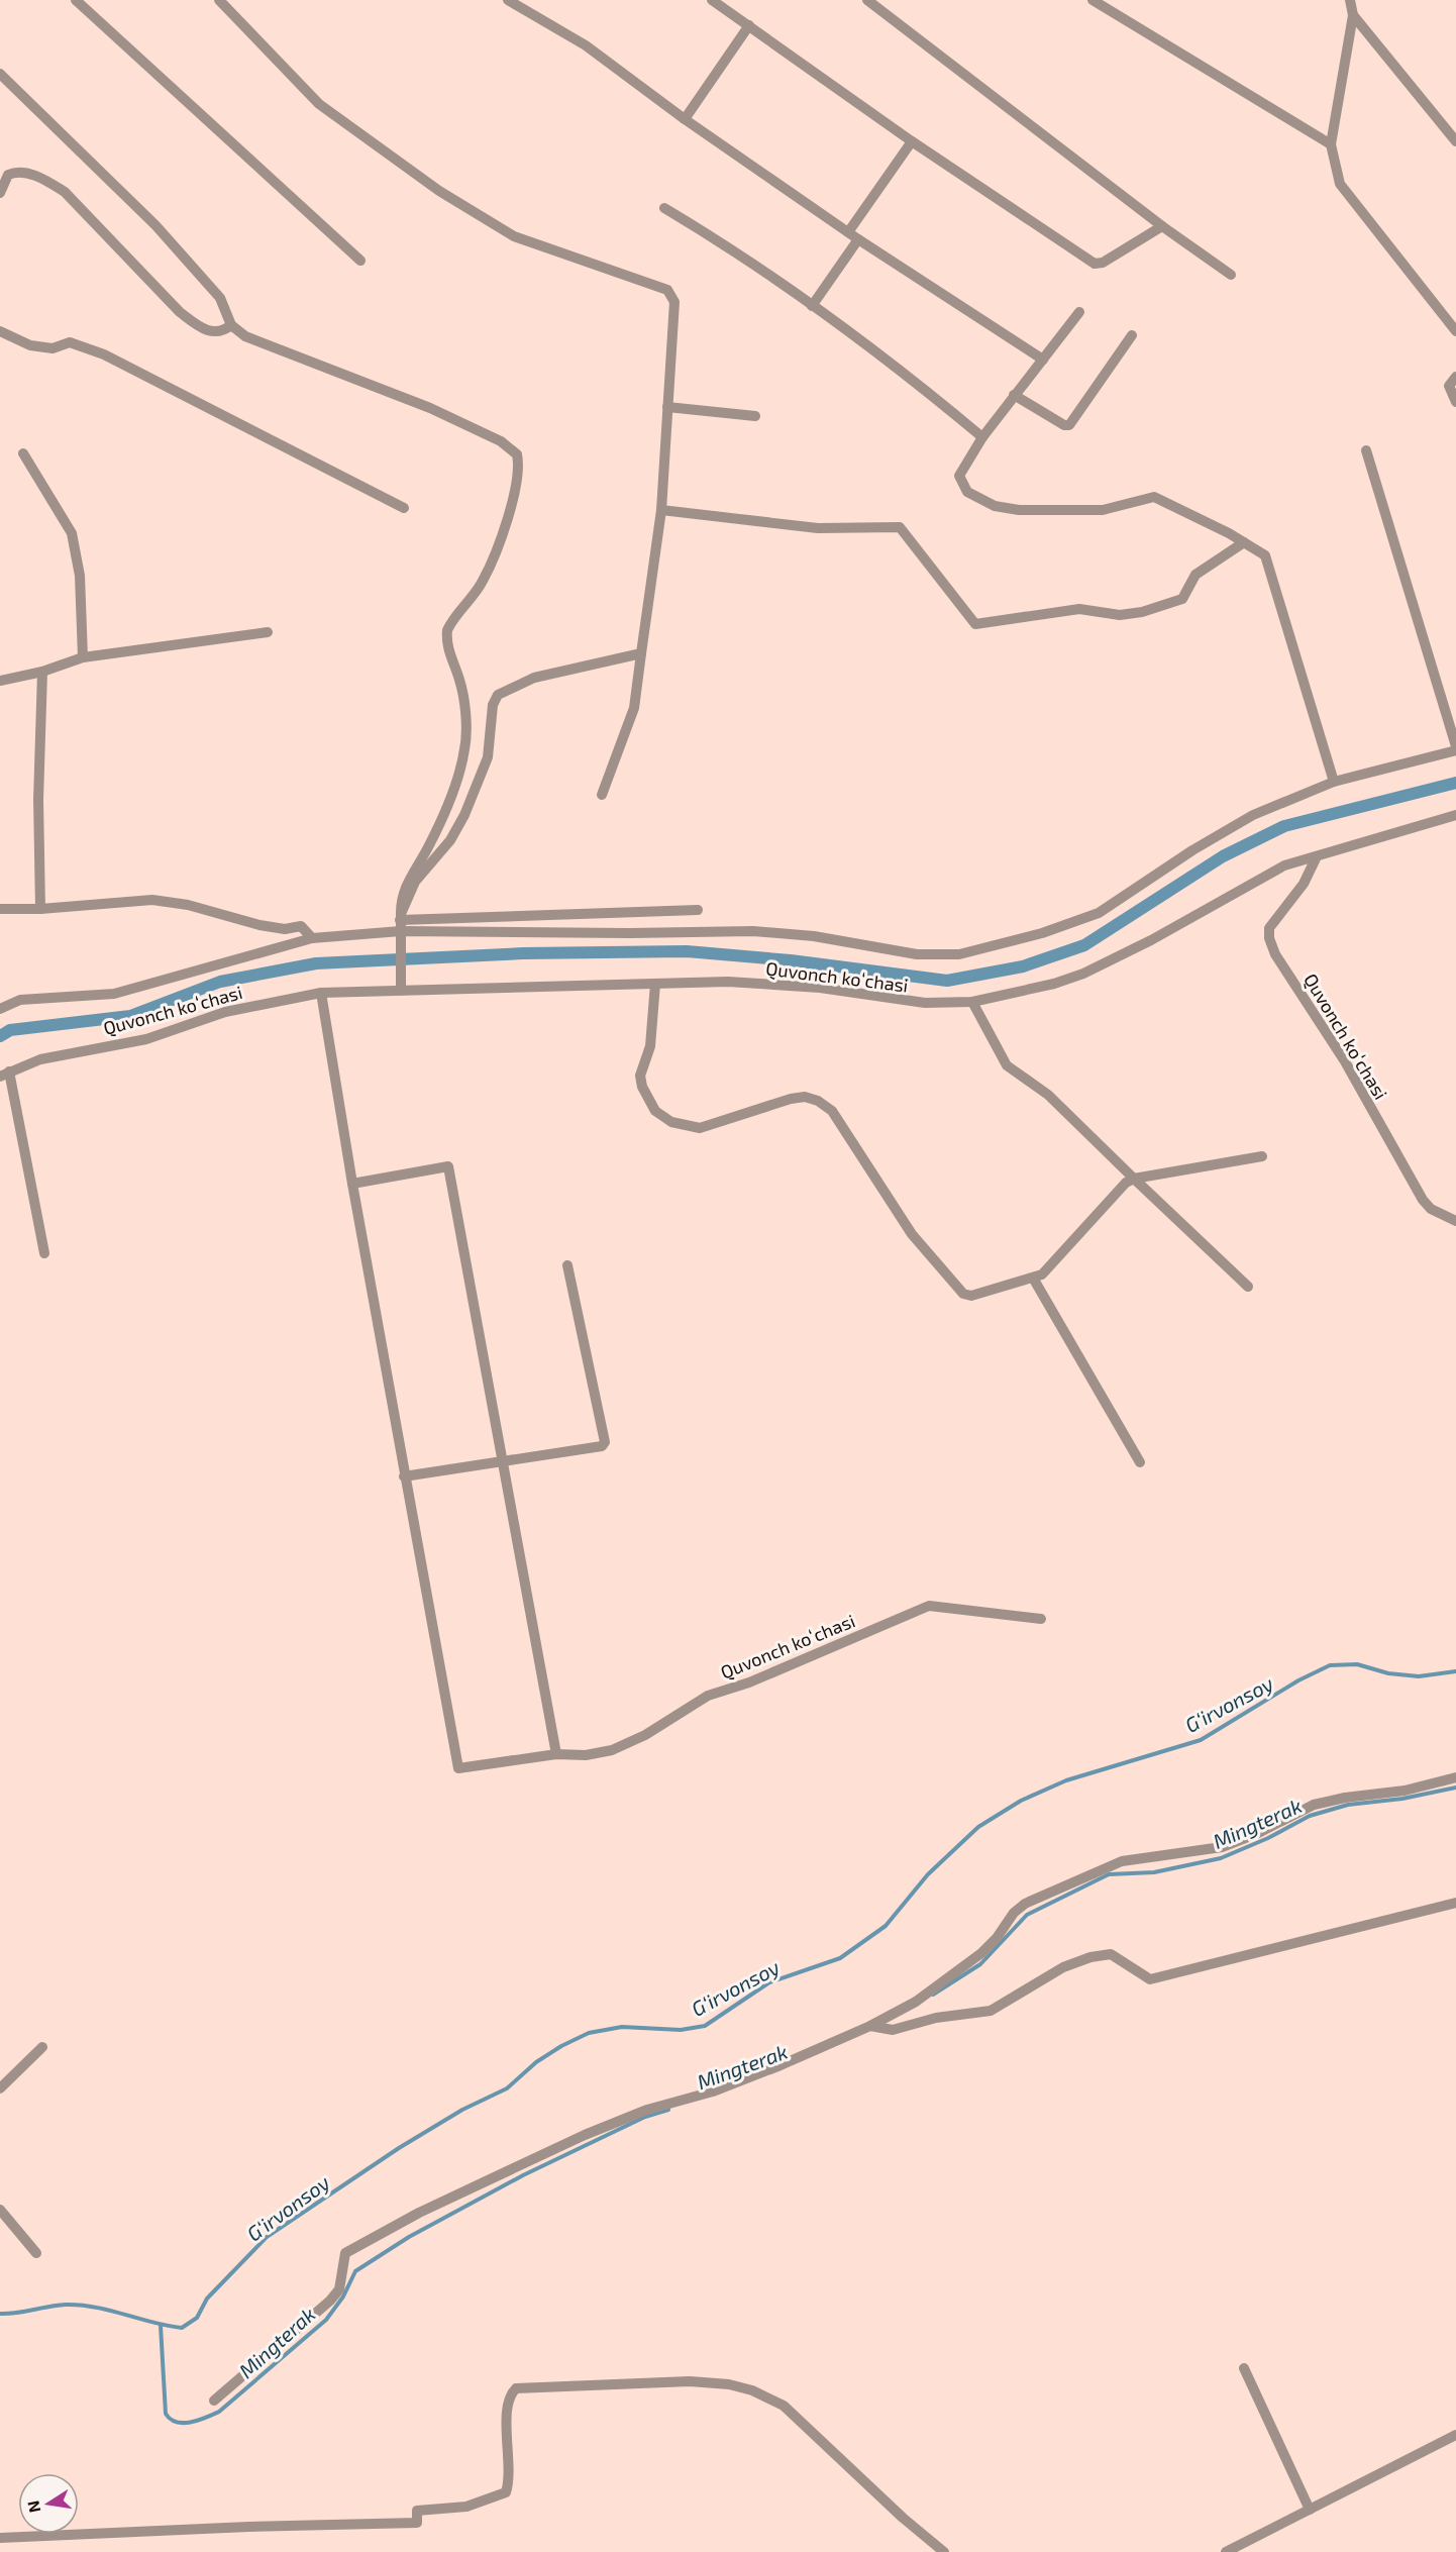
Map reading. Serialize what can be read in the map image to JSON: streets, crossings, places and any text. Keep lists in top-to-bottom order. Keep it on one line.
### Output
{"streets":{"street":["Quvonch koʻchasi"]},"water":["G‘irvonsoy","Mingterak"],"north":"left"}
